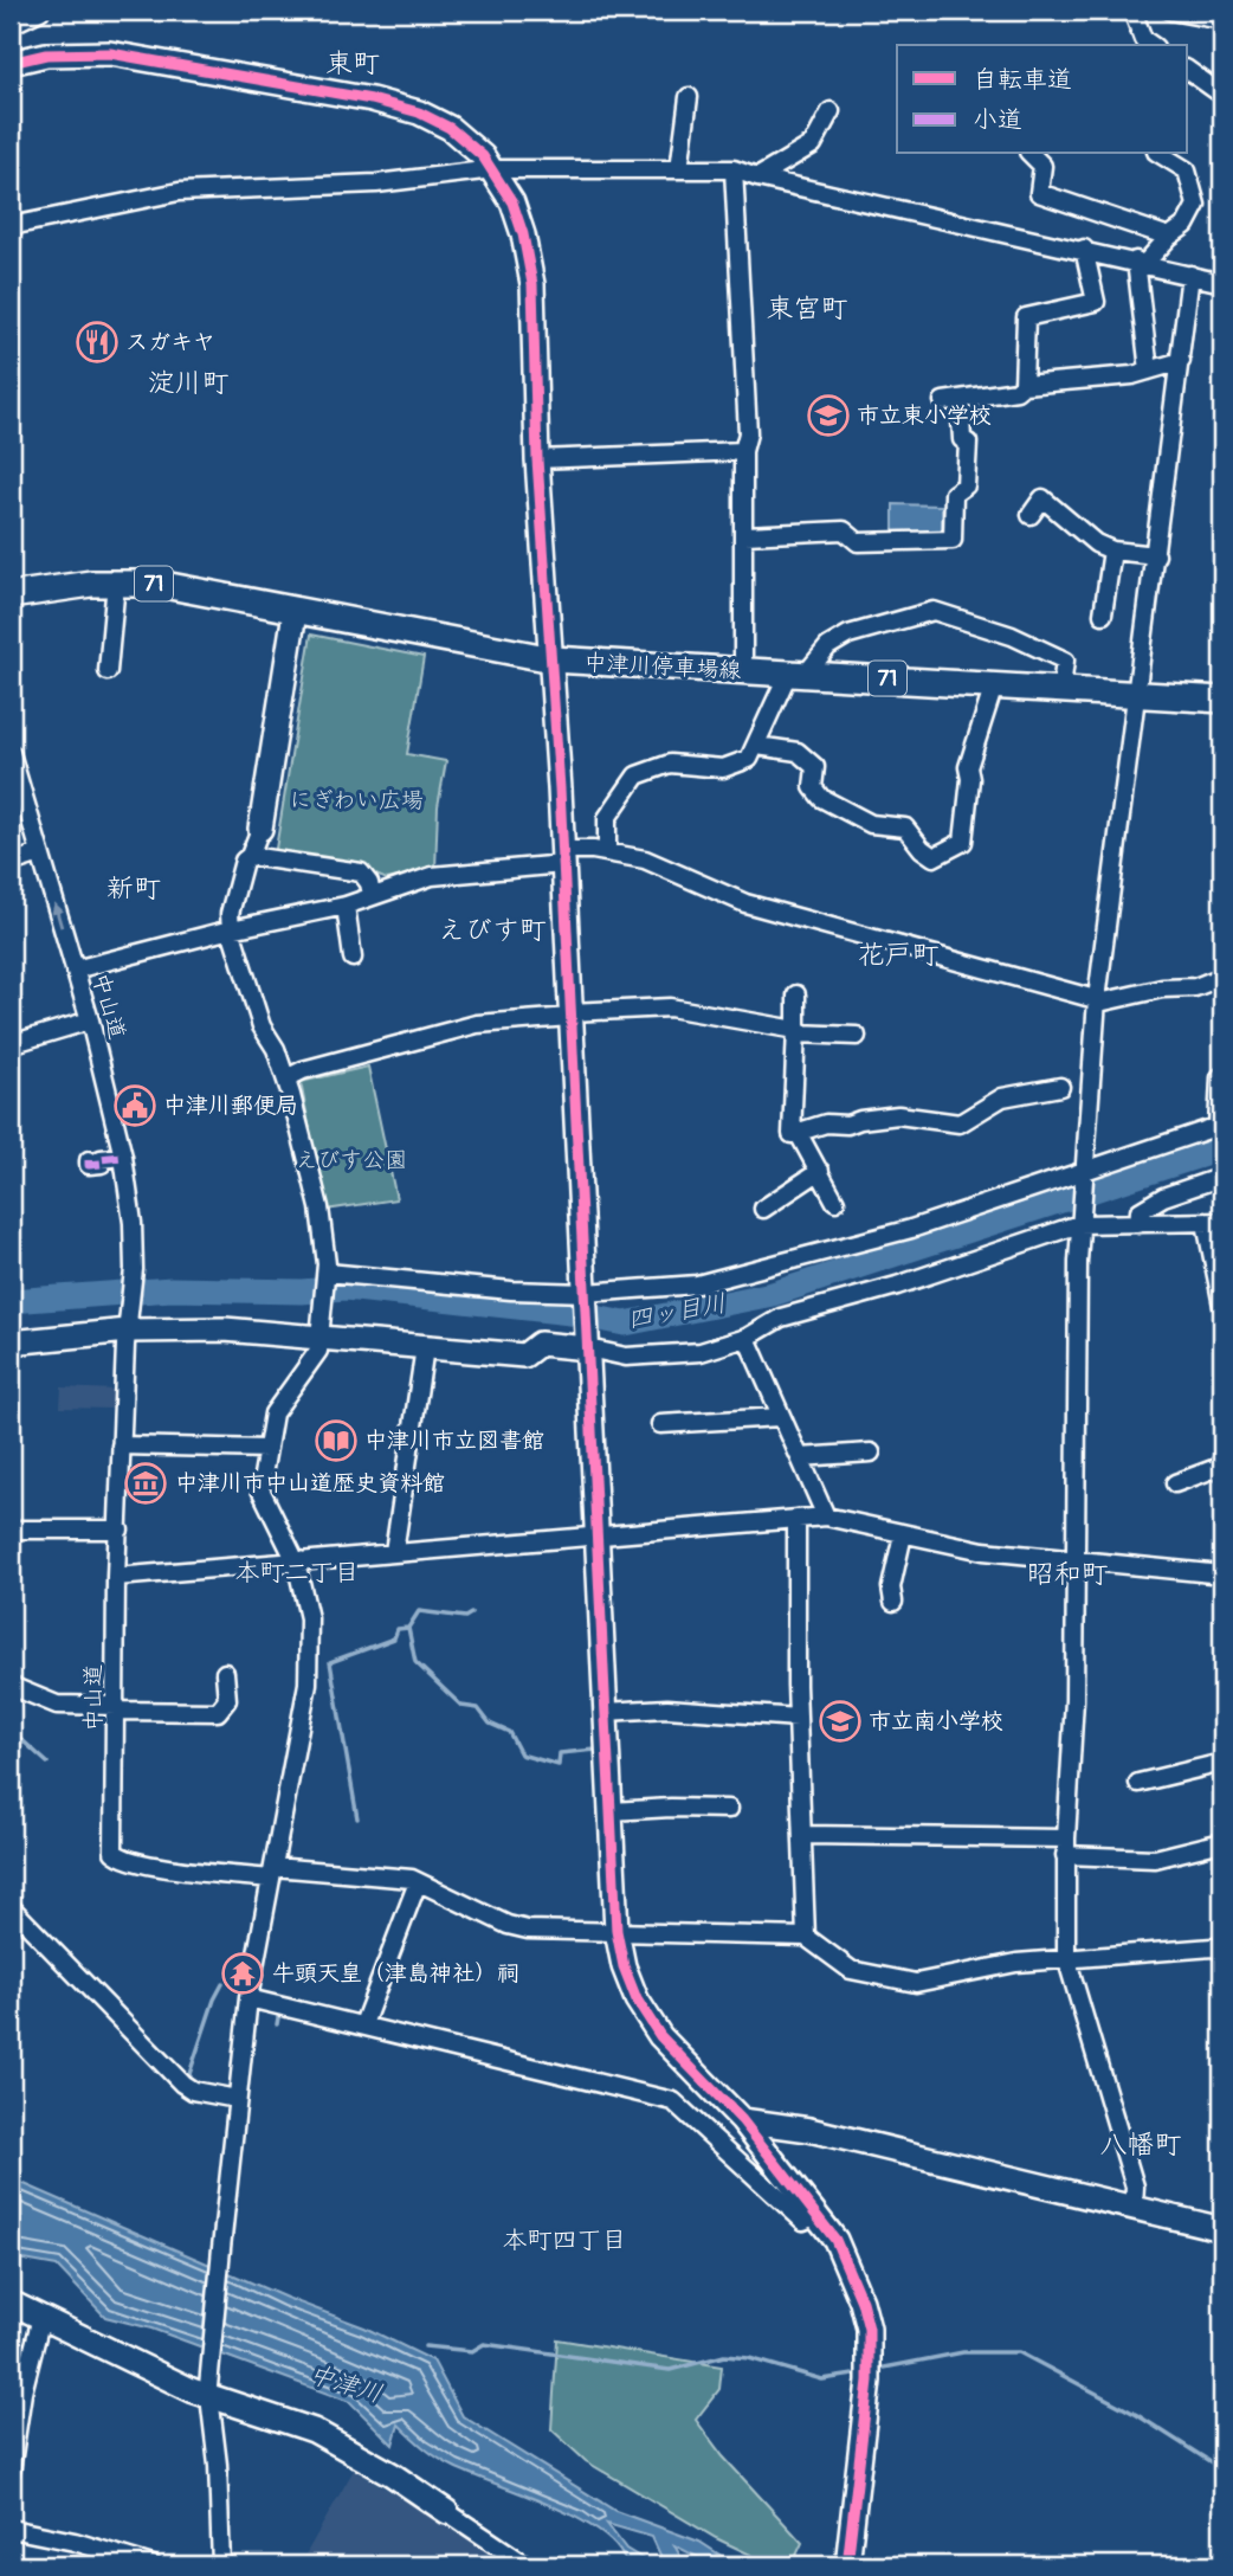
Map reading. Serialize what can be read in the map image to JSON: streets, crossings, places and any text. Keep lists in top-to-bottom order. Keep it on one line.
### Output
{"streets":{"main road":["71","中津川停車場線"],"street":["中山道"]},"districts":["東町","東宮町","淀川町","新町","えびす町","花戸町","本町二丁目","昭和町","八幡町","本町四丁目"],"water":["四ッ目川","中津川"],"parks":["にぎわい広場","えびす公園"],"places":{"restaurant":["スガキヤ"],"school or university":["市立東小学校","市立南小学校"],"public building":["中津川郵便局"],"library":["中津川市立図書館"],"museum":["中津川市中山道歴史資料館"],"temple":["牛頭天皇（津島神社）祠"]},"legend":["自転車道","小道"]}
